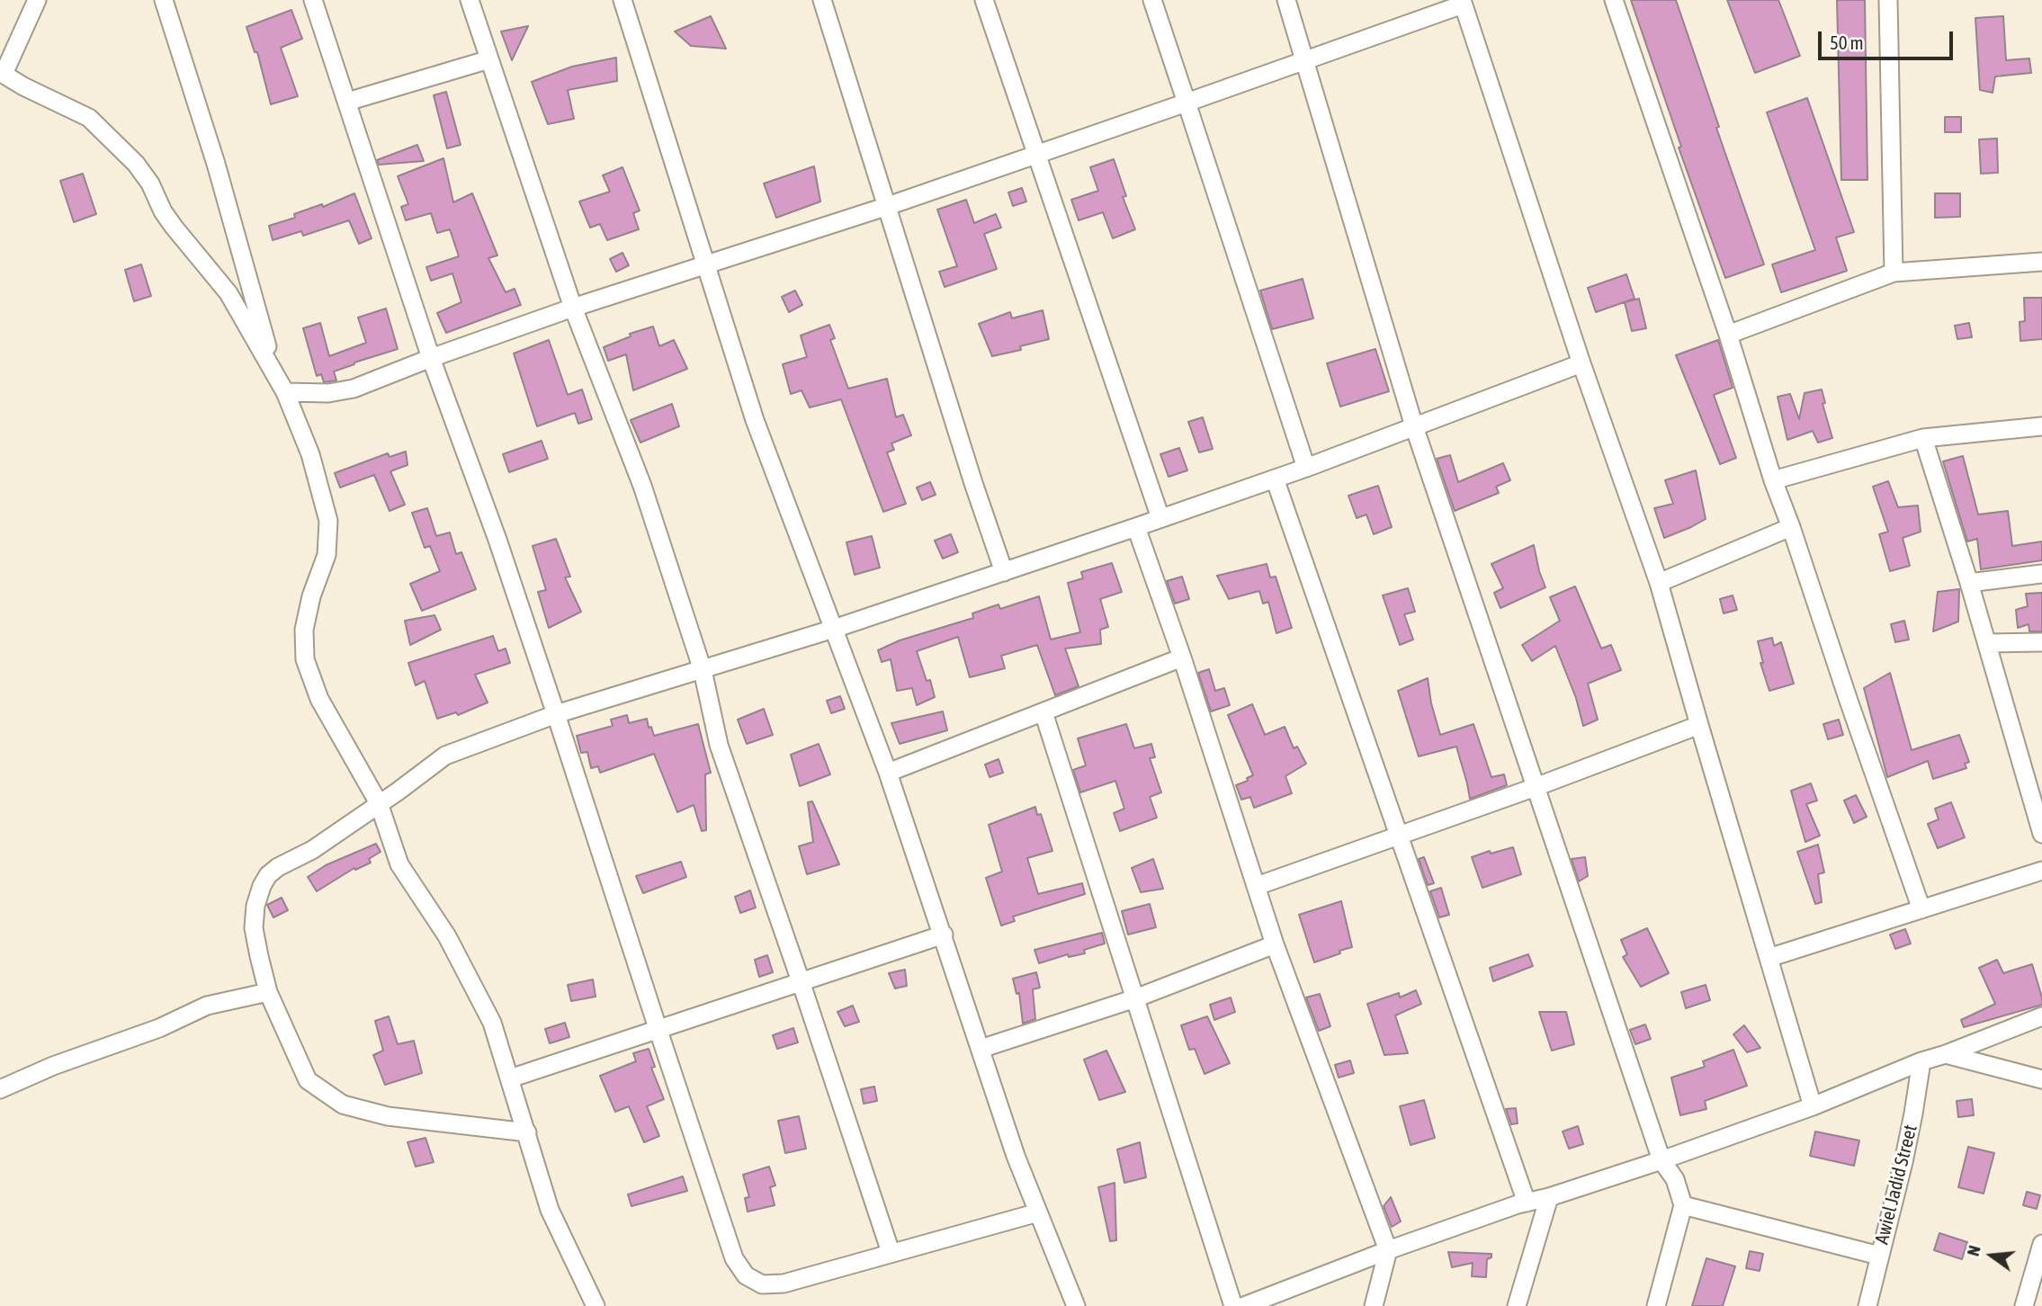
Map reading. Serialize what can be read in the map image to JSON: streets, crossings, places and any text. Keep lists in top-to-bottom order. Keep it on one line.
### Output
{"streets":{"street":["Awiel Jadid Street"]},"scale_bar":"50 m","north":"left"}
